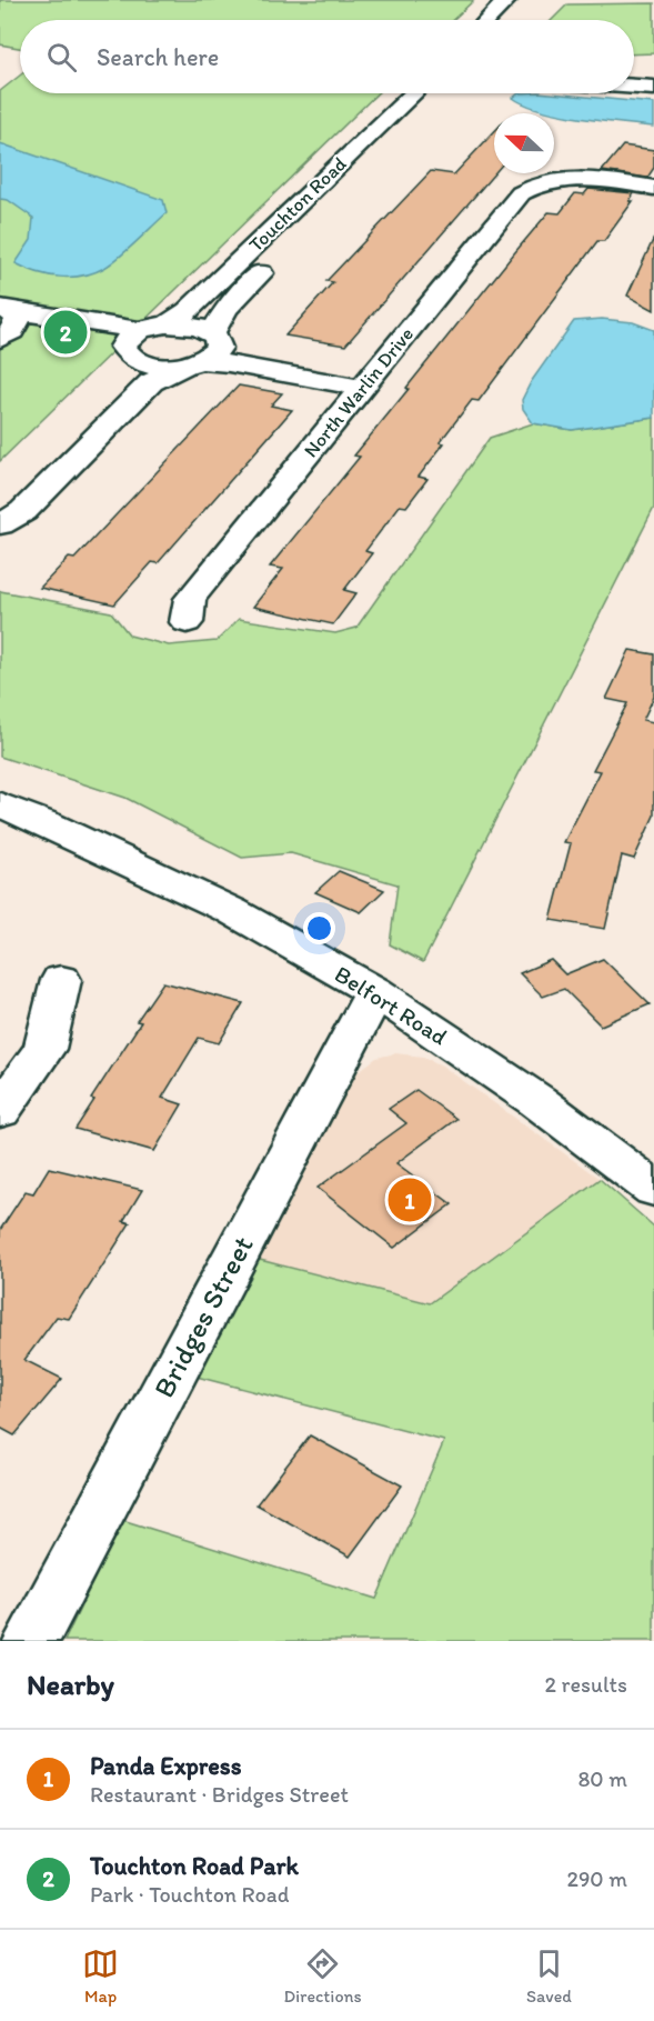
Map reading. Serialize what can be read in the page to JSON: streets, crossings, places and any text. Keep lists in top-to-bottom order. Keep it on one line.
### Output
{"streets":{"street":["Touchton Road","North Warlin Drive","Belfort Road","Bridges Street"]},"crossings":[["Belfort Road","Bridges Street"]],"north":"left","page":{"search":"Search here","pins":["2","1"],"heading":["Nearby","2 results"],"list":[{"mark":"1","name":"Panda Express","note":"Restaurant · Bridges Street","value":"80 m"},{"mark":"2","name":"Touchton Road Park","note":"Park · Touchton Road","value":"290 m"}],"nav":["Map","Directions","Saved"]}}
